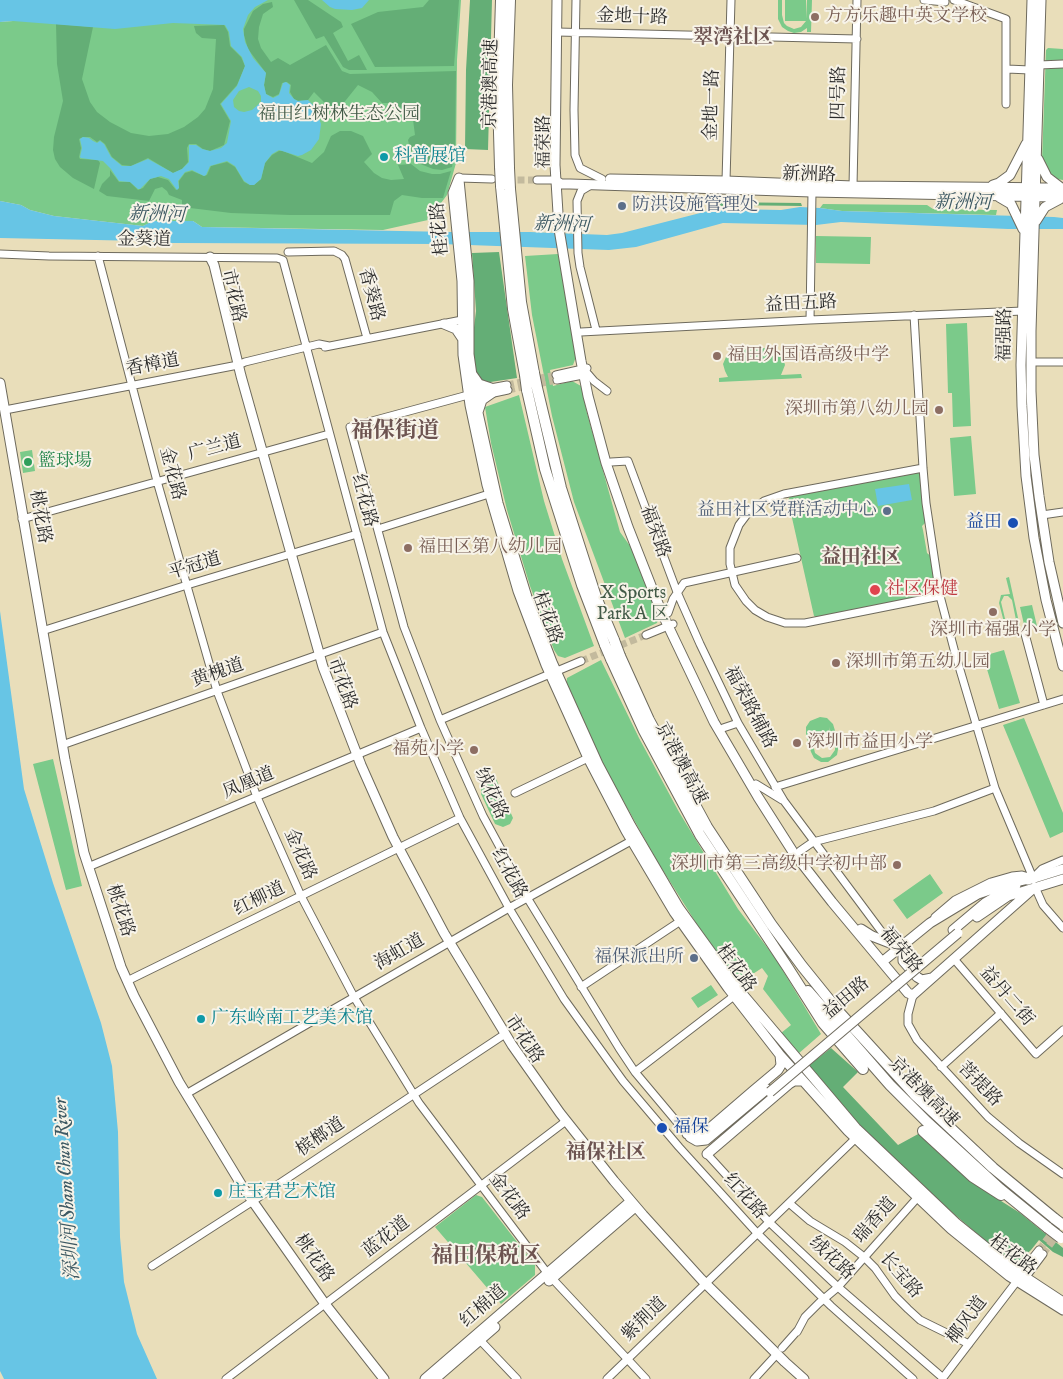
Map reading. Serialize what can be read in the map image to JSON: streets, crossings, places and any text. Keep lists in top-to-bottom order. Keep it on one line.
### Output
{"streets":{"highway":["京港澳高速"],"main road":["福荣路","新洲路","桂花路","市花路","福强路","桃花路","益田路","红棉道"],"street":["金地十路","四号路","金地一路","金葵道","香葵路","益田五路","香樟道","广兰道","金花路","红花路","平冠道","黄槐道","福荣路辅路","凤凰道","绒花路","红柳道","海虹道","益丹二街","菩提路","槟榔道","瑞香道","蓝花道","长宝路","紫荆道","椰风道"]},"crossings":[["金地十路","四号路"],["金地十路","金地一路"],["金地十路","福荣路"],["四号路","新洲路"],["金地一路","新洲路"],["福荣路","新洲路"],["福荣路","益田五路"],["福荣路","福荣路辅路"],["福荣路","益田路"],["福荣路","菩提路"],["新洲路","福强路"],["桂花路","香樟道"],["桂花路","绒花路"],["桂花路","海虹道"],["桂花路","瑞香道"],["桂花路","椰风道"],["金葵道","市花路"],["金葵道","金花路"],["金葵道","红花路"],["香葵路","香樟道"],["市花路","香樟道"],["市花路","广兰道"],["市花路","平冠道"],["市花路","黄槐道"],["市花路","凤凰道"],["市花路","红柳道"],["市花路","海虹道"],["市花路","槟榔道"],["市花路","瑞香道"],["市花路","蓝花道"],["市花路","红棉道"],["市花路","紫荆道"],["益田五路","福强路"],["香樟道","金花路"],["香樟道","红花路"],["香樟道","桃花路"],["广兰道","金花路"],["广兰道","红花路"],["广兰道","桃花路"],["金花路","平冠道"],["金花路","黄槐道"],["金花路","凤凰道"],["金花路","红柳道"],["金花路","海虹道"],["金花路","槟榔道"],["金花路","蓝花道"],["金花路","红棉道"],["金花路","紫荆道"],["红花路","平冠道"],["红花路","黄槐道"],["红花路","凤凰道"],["红花路","红柳道"],["红花路","海虹道"],["红花路","瑞香道"],["红花路","紫荆道"],["桃花路","平冠道"],["桃花路","黄槐道"],["桃花路","凤凰道"],["桃花路","红柳道"],["桃花路","海虹道"],["桃花路","槟榔道"],["桃花路","蓝花道"],["绒花路","海虹道"],["绒花路","益田路"],["绒花路","瑞香道"],["绒花路","紫荆道"],["绒花路","椰风道"],["益丹二街","益田路"],["益田路","菩提路"],["瑞香道","长宝路"],["长宝路","椰风道"]],"districts":["翠湾社区","福保街道","益田社区","福保社区","福田保税区"],"water":["新洲河","深圳河 Sham Chun River"],"parks":["福田红树林生态公园","X Sports Park A 区"],"places":["方方乐趣中英文学校","科普展馆","防洪设施管理处","福田外国语高级中学","深圳市第八幼儿园","籃球場","益田社区党群活动中心","益田","福田区第八幼儿园","社区保健","深圳市福强小学","深圳市第五幼儿园","深圳市益田小学","福苑小学","深圳市第三高级中学初中部","福保派出所","广东岭南工艺美术馆","福保","庄玉君艺术馆"]}
